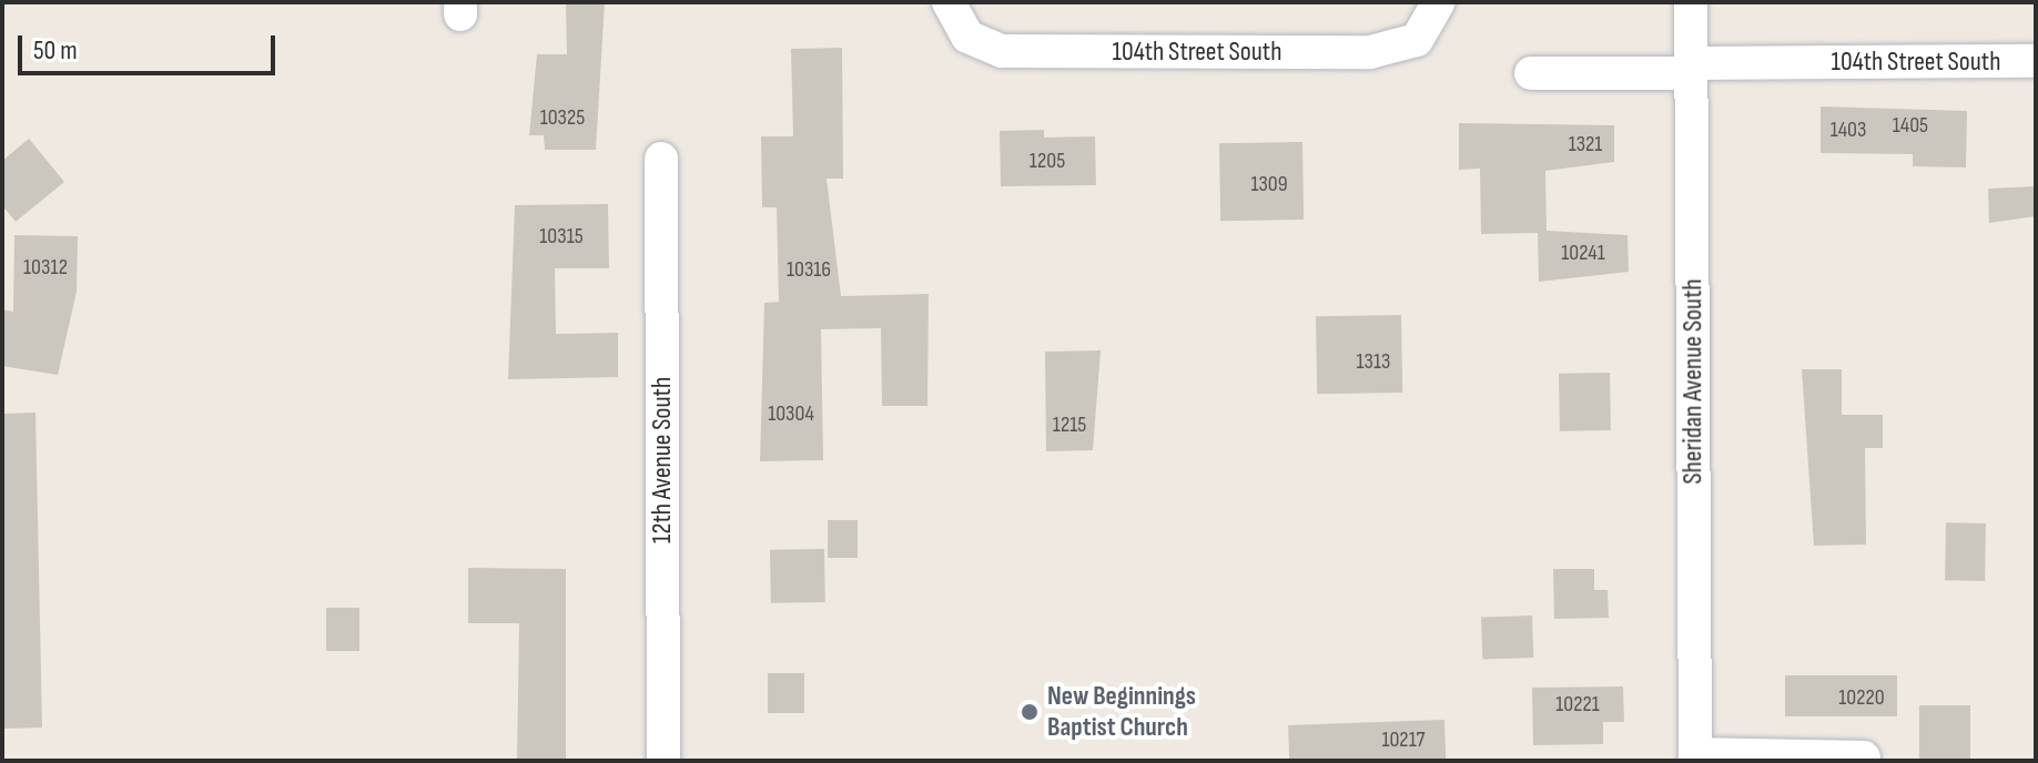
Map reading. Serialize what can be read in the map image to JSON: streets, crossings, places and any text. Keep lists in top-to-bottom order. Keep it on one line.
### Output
{"streets":{"street":["104th Street South","Sheridan Avenue South","12th Avenue South"]},"crossings":[["104th Street South","Sheridan Avenue South"]],"places":["New Beginnings Baptist Church"],"house_numbers":["10325","1405","1403","1321","1205","1309","10315","10241","10312","10316","1313","10304","1215","10220","10221","10217"],"scale_bar":"50 m"}
